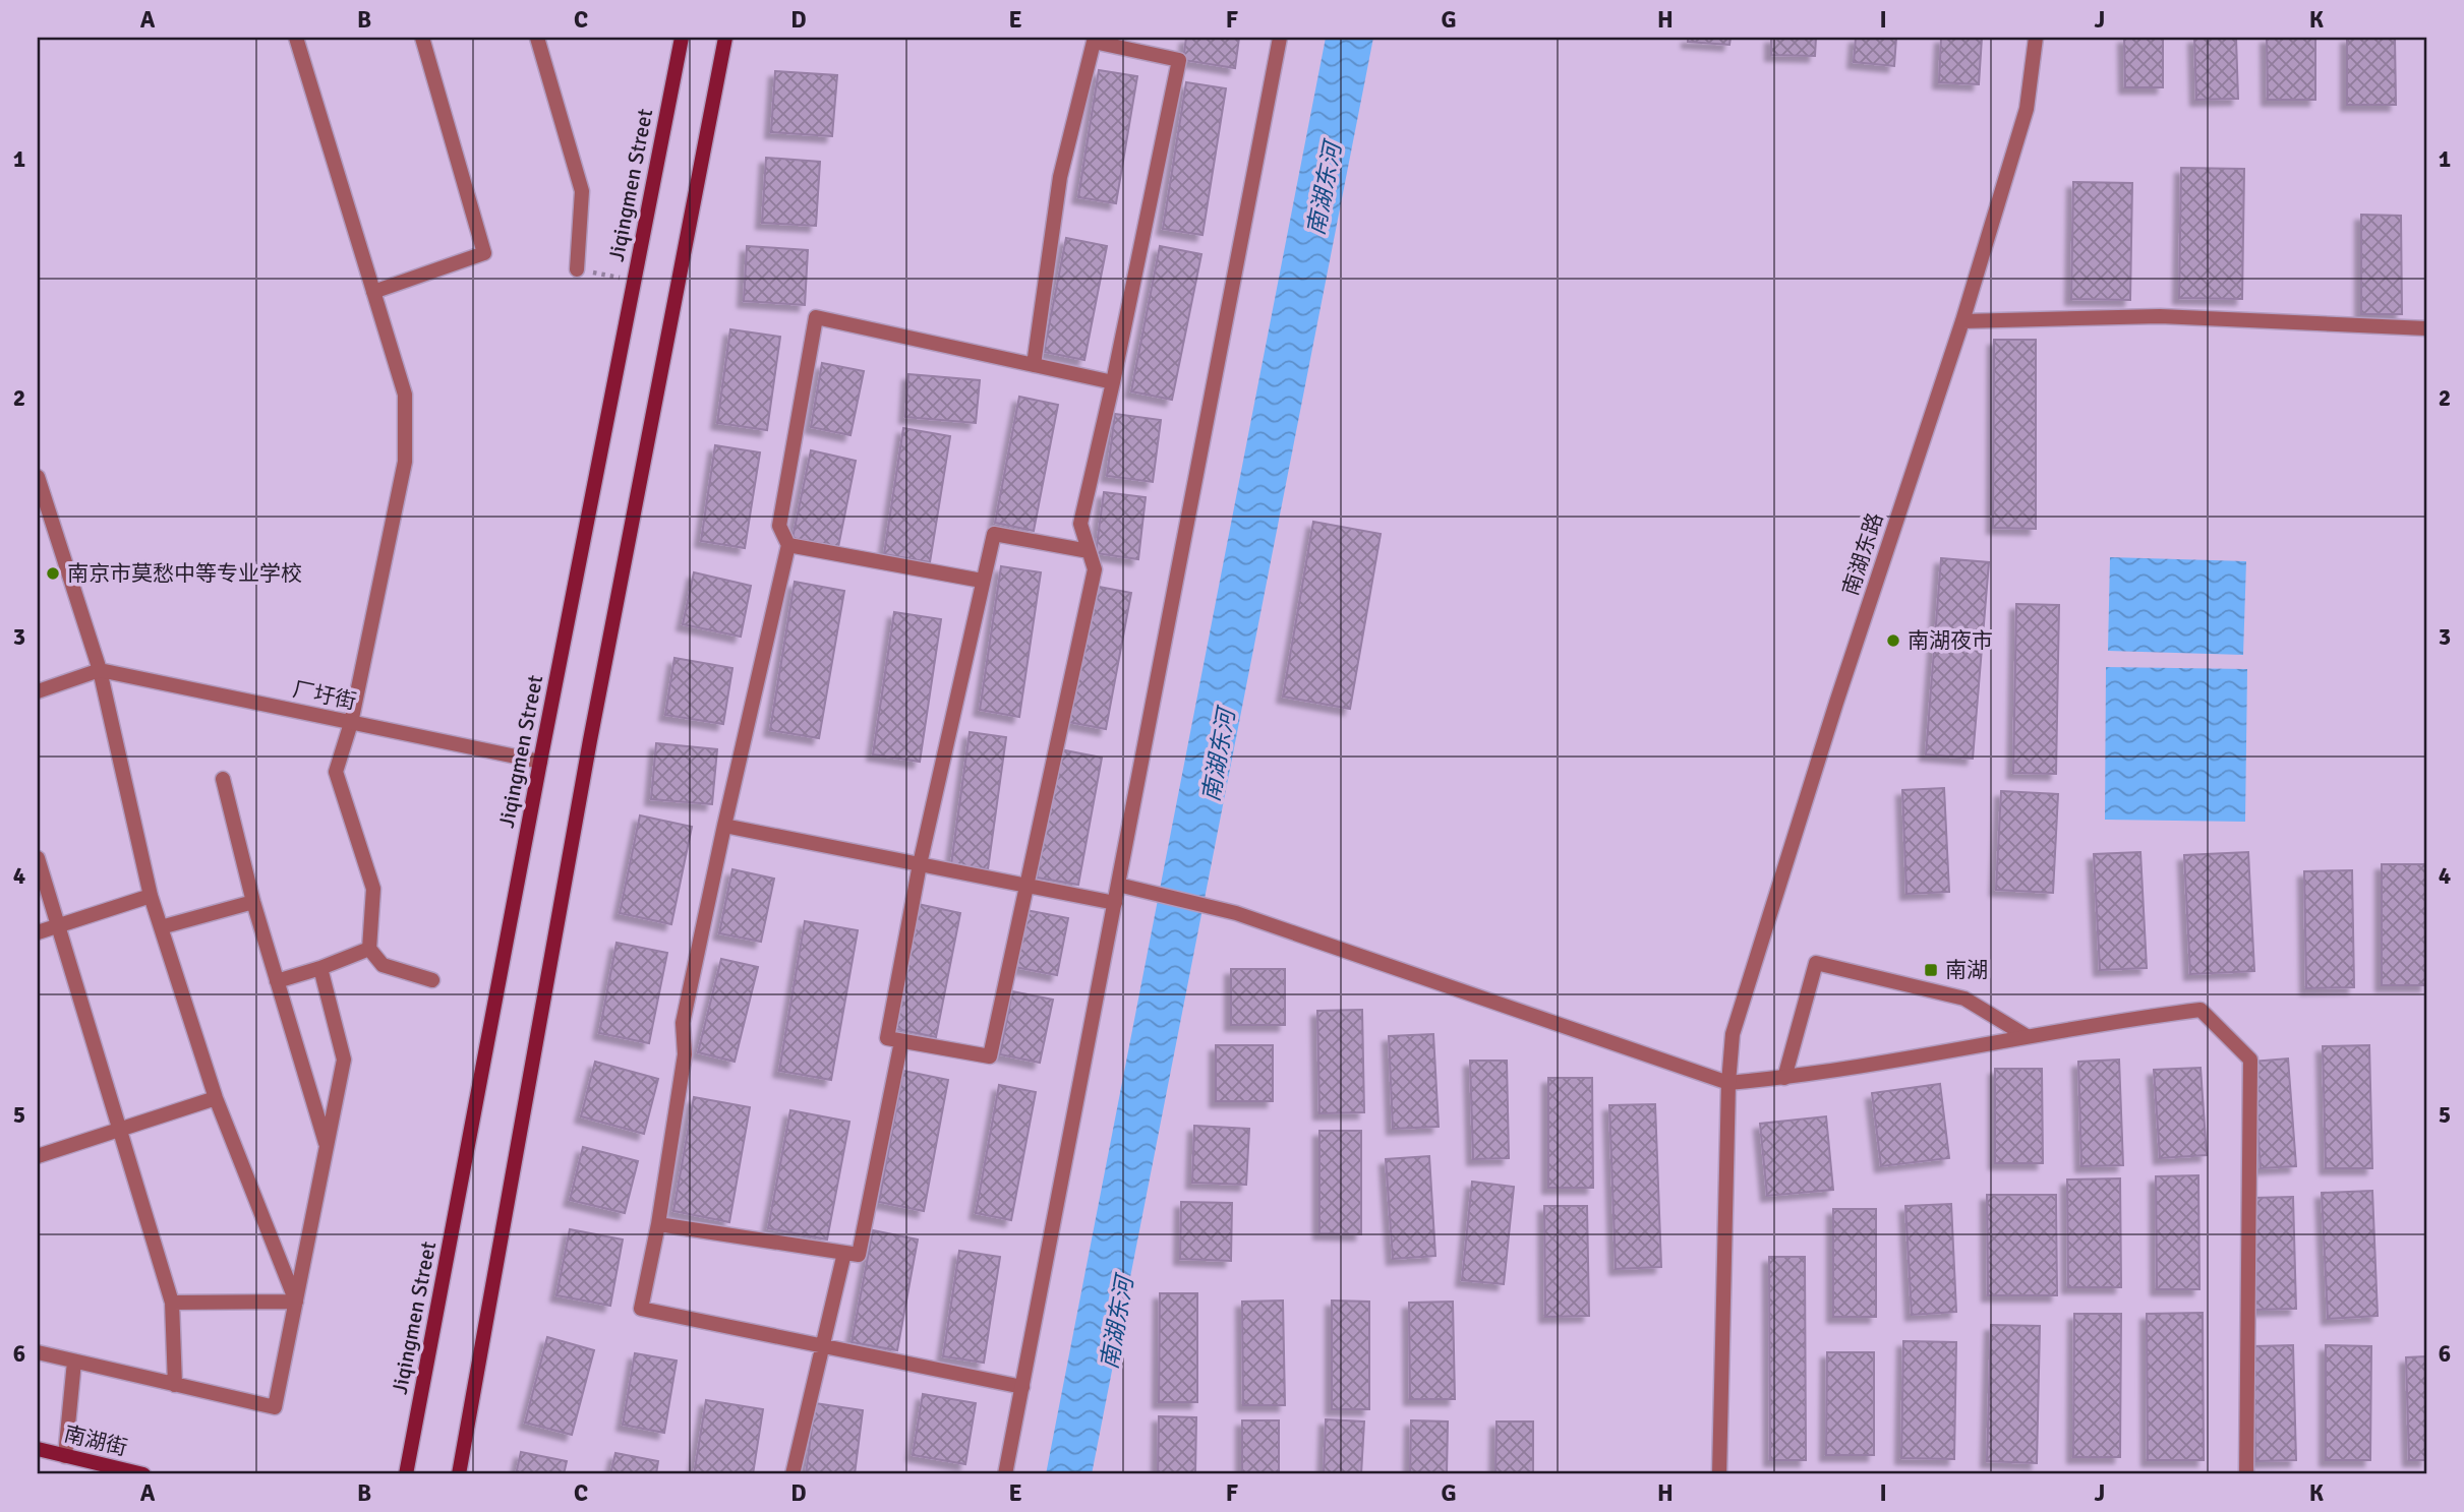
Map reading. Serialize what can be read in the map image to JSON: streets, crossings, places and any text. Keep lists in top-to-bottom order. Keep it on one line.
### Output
{"streets":{"main road":["Jiqingmen Street","南湖街"],"street":["南湖东路","厂圩街"]},"crossings":[["Jiqingmen Street","厂圩街"]],"water":["南湖东河"],"places":{"other":["南京市莫愁中等专业学校","南湖夜市"],"transit":["南湖"]},"grid":{"columns":["A","B","C","D","E","F","G","H","I","J","K"],"rows":["1","2","3","4","5","6"]}}
